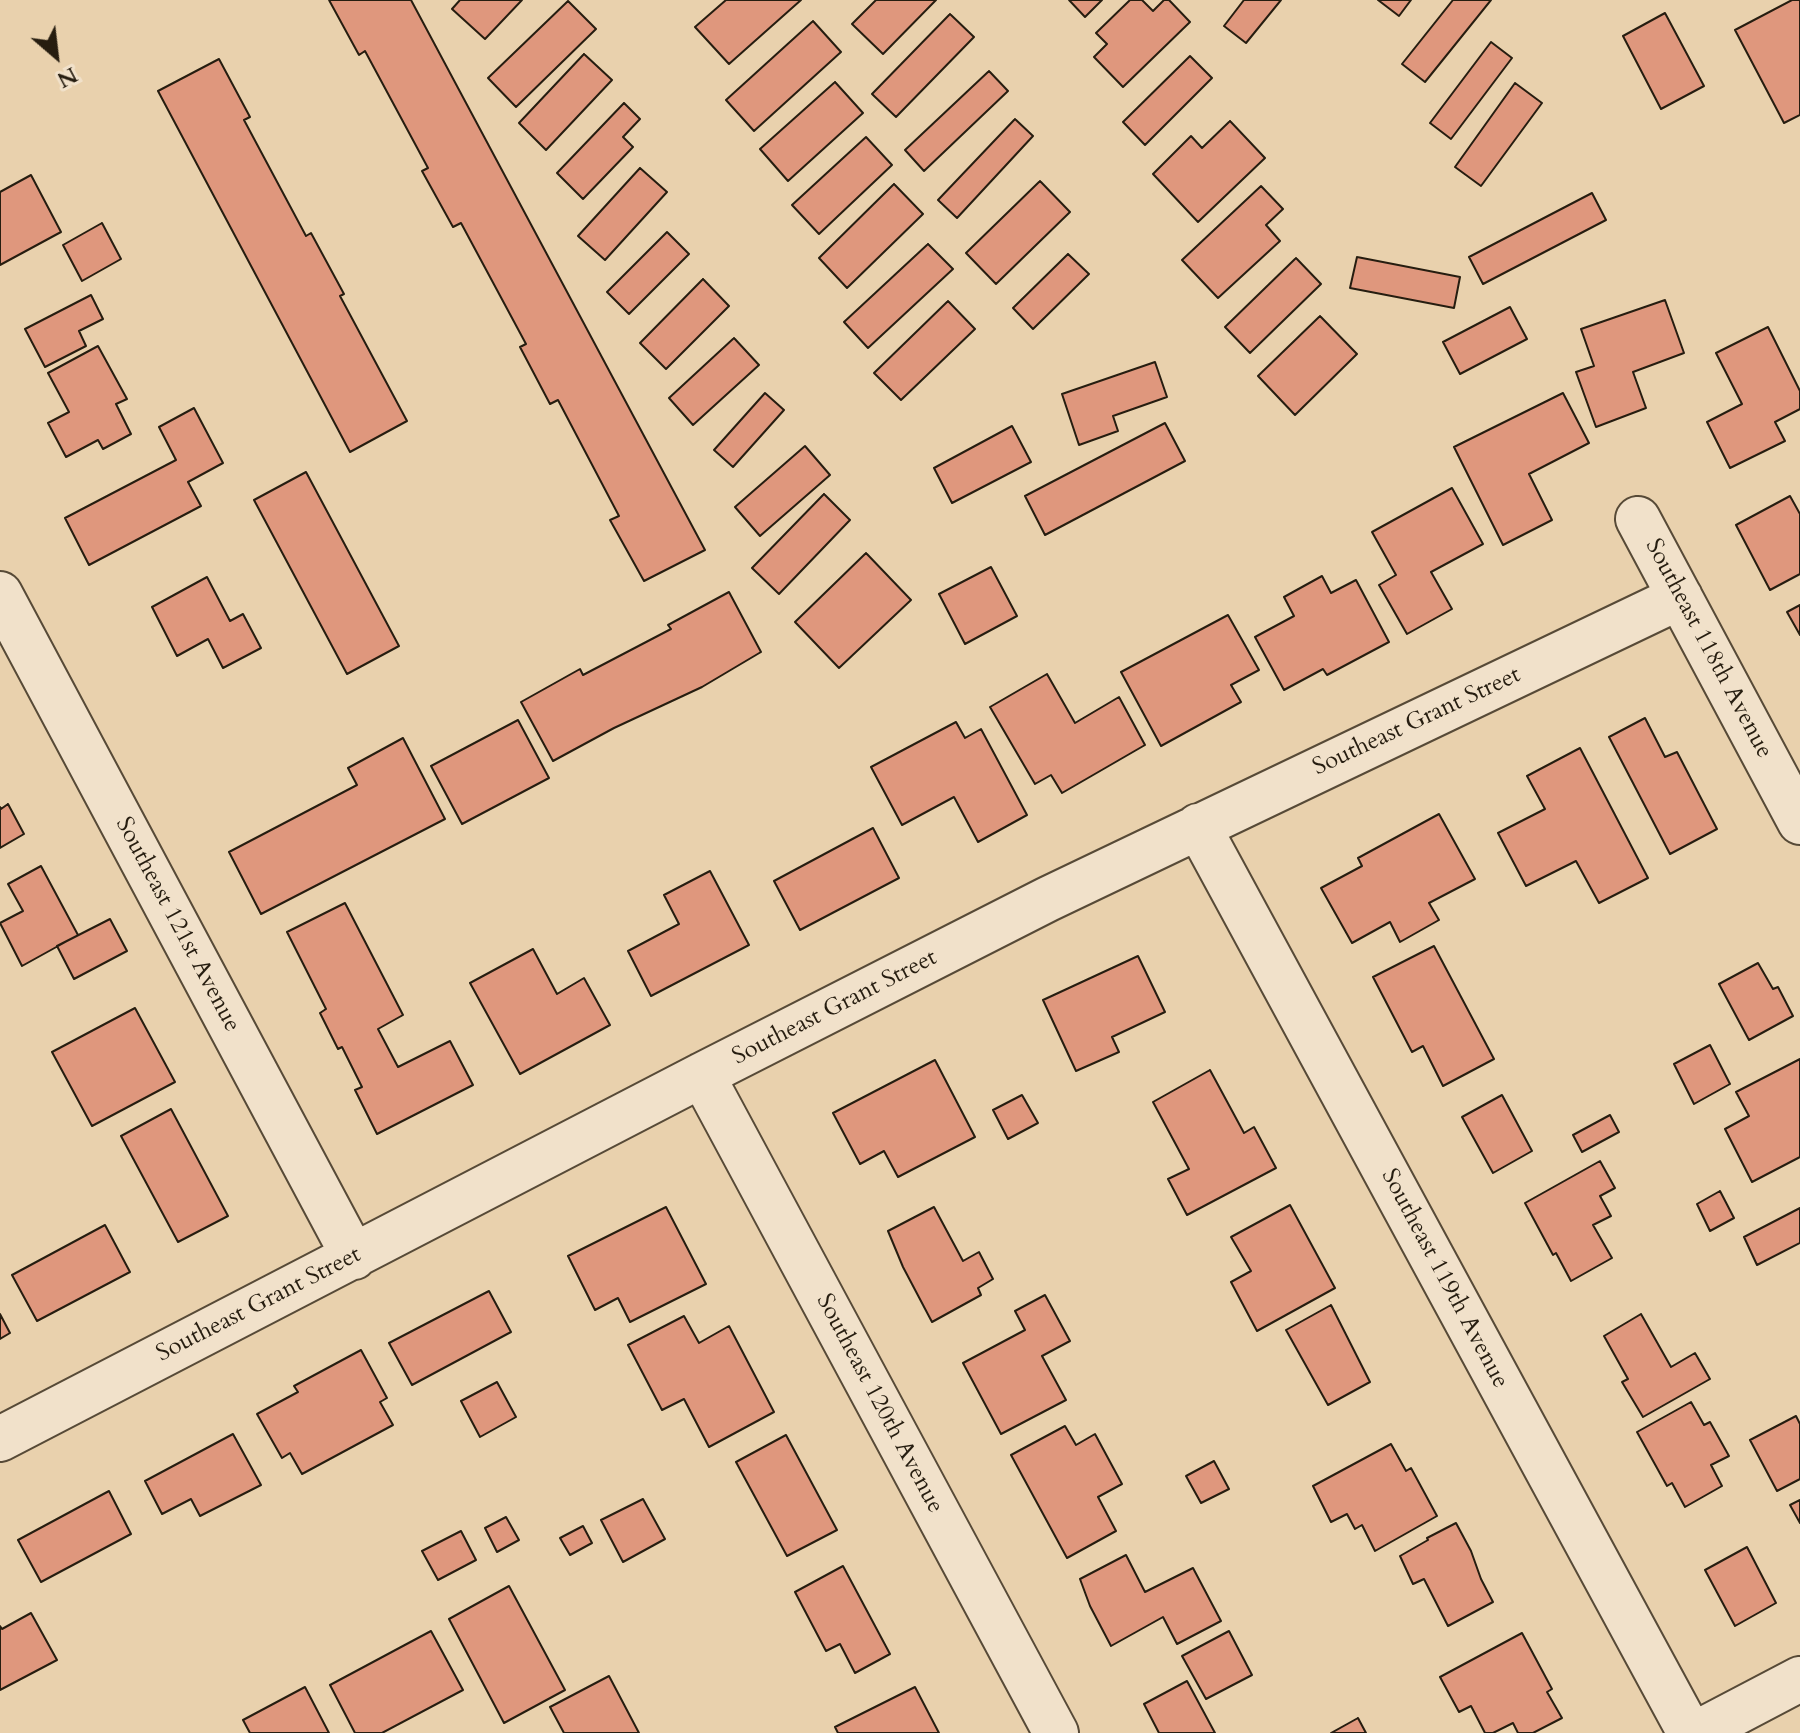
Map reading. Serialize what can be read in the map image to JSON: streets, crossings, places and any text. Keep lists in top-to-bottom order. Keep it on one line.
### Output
{"streets":{"street":["Southeast 118th Avenue","Southeast Grant Street","Southeast 121st Avenue","Southeast 119th Avenue","Southeast 120th Avenue"]},"crossings":[["Southeast 118th Avenue","Southeast Grant Street"],["Southeast Grant Street","Southeast 121st Avenue"],["Southeast Grant Street","Southeast 119th Avenue"],["Southeast Grant Street","Southeast 120th Avenue"]],"north":"bottom right"}
